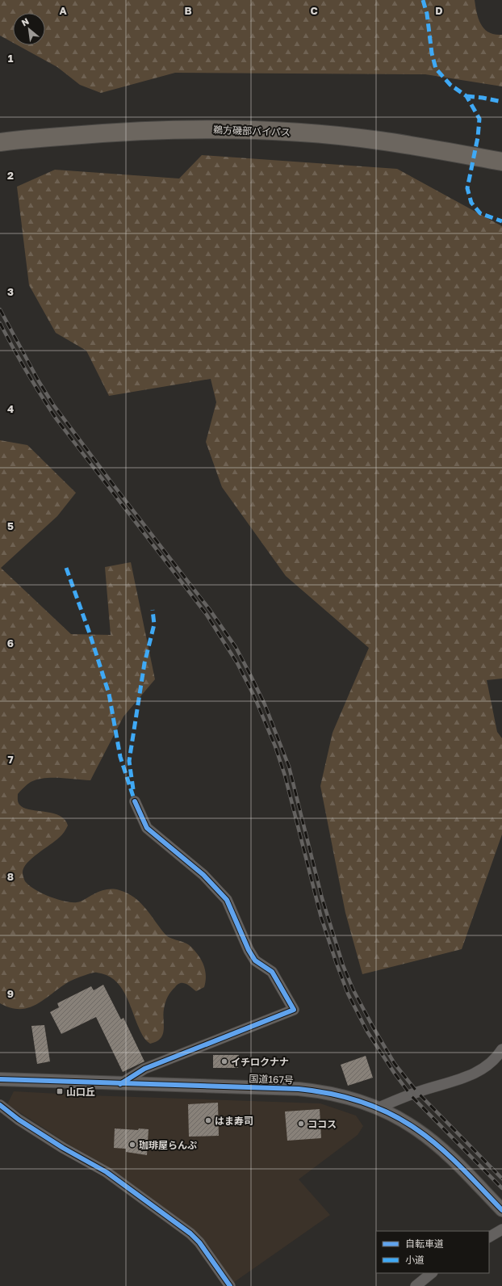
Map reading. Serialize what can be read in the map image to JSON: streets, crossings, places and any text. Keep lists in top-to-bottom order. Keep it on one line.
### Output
{"streets":{"highway":["鵜方磯部バイパス"],"street":["国道167号"]},"places":{"other":["イチロクナナ","はま寿司","ココス","珈琲屋らんぷ"],"transit":["山口丘"]},"legend":["自転車道","小道"],"north":"top left","grid":{"columns":["A","B","C","D"],"rows":["1","2","3","4","5","6","7","8","9"]}}
